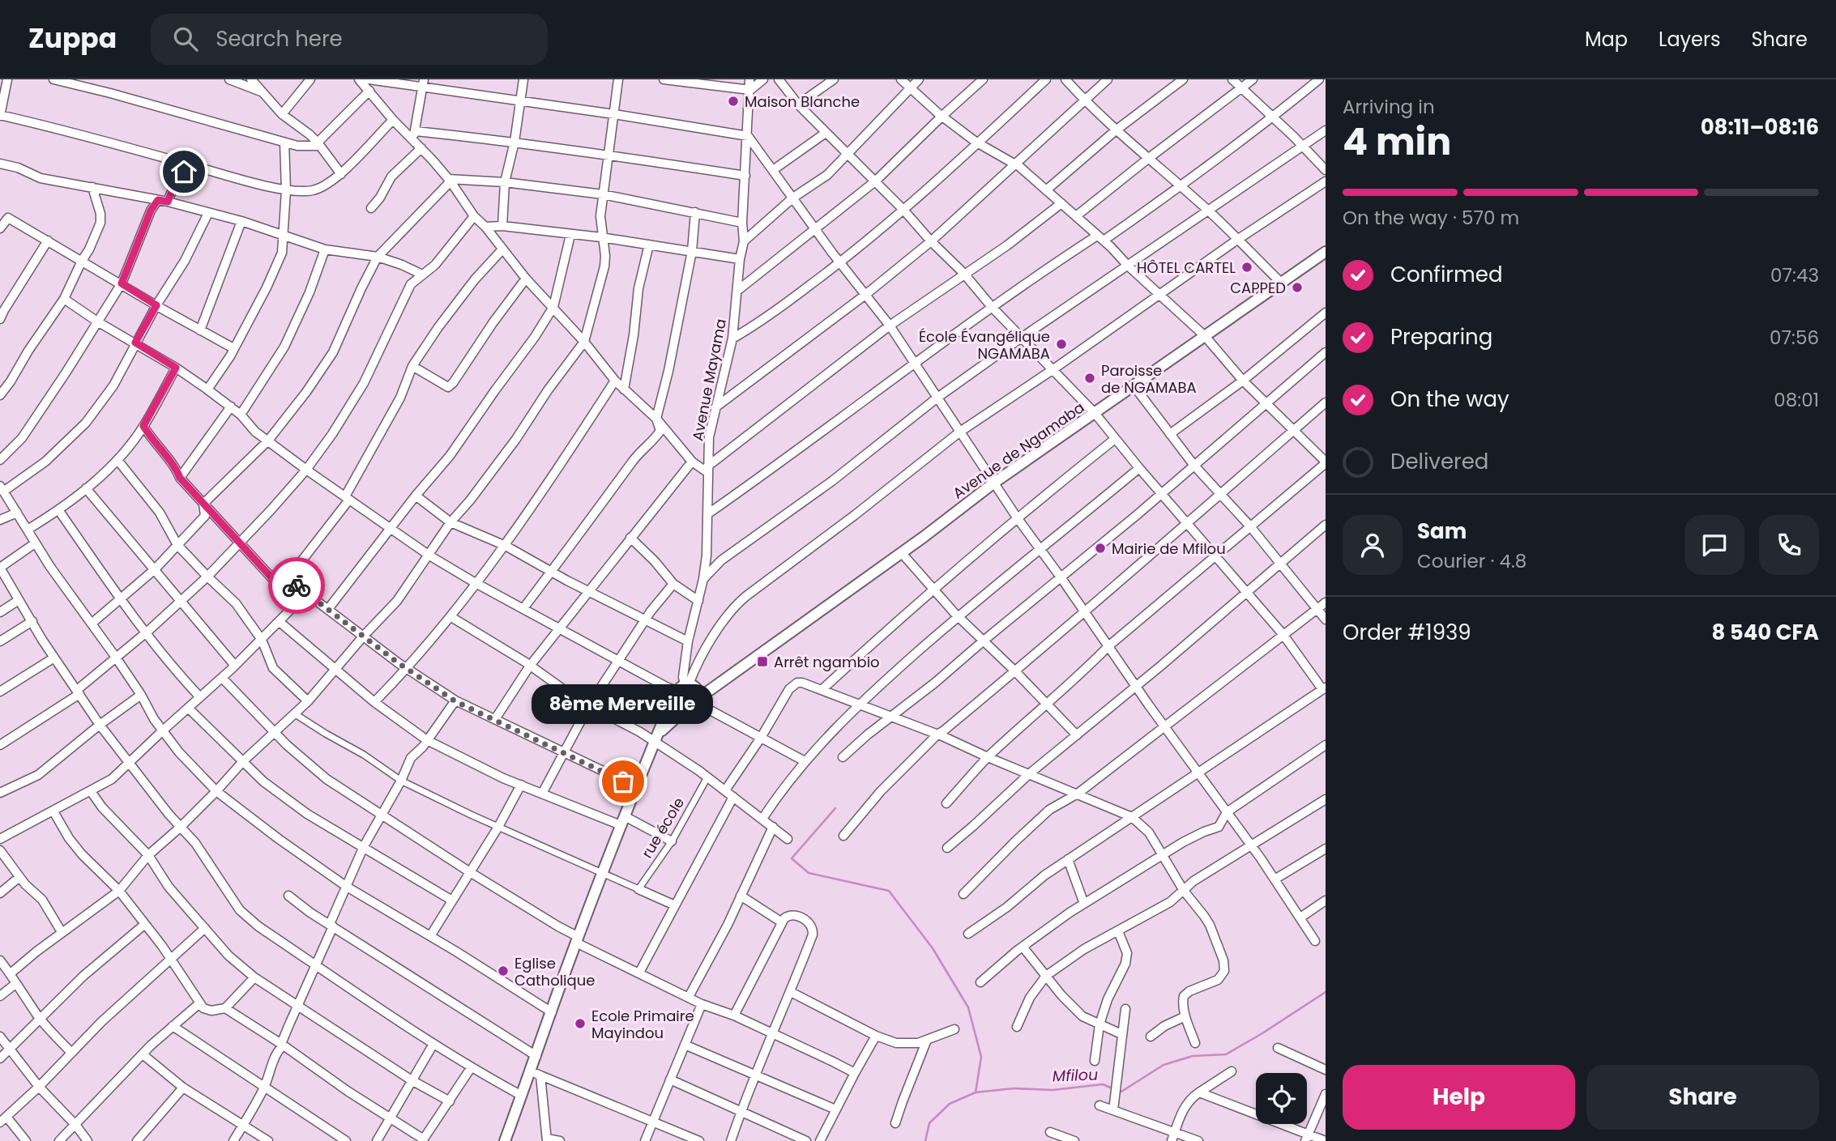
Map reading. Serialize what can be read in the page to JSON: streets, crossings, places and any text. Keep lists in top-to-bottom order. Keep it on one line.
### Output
{"streets":{"street":["Avenue Mayama","Avenue de Ngamaba","rue école"]},"crossings":[["Avenue Mayama","Avenue de Ngamaba"]],"water":["Mfilou"],"places":{"other":["Maison Blanche","HÔTEL CARTEL","CAPPED","École Évangélique NGAMABA","Paroisse de NGAMABA","Mairie de Mfilou","8ème Merveille","Eglise Catholique","Ecole Primaire Mayindou"],"transit":["Arrêt ngambio"]},"page":{"header":"Zuppa","search":"Search here","nav":["Map","Layers","Share"],"heading":["4 min","Arriving in","08:11–08:16"],"panel":["Sam","Courier · 4.8","Order #1939","8 540 CFA"],"bar":"On the way · 570 m","list":[["Confirmed","07:43"],["Preparing","07:56"],["On the way","08:01"],"Delivered"],"bubble":"8ème Merveille","buttons":["Help","Share"]}}
